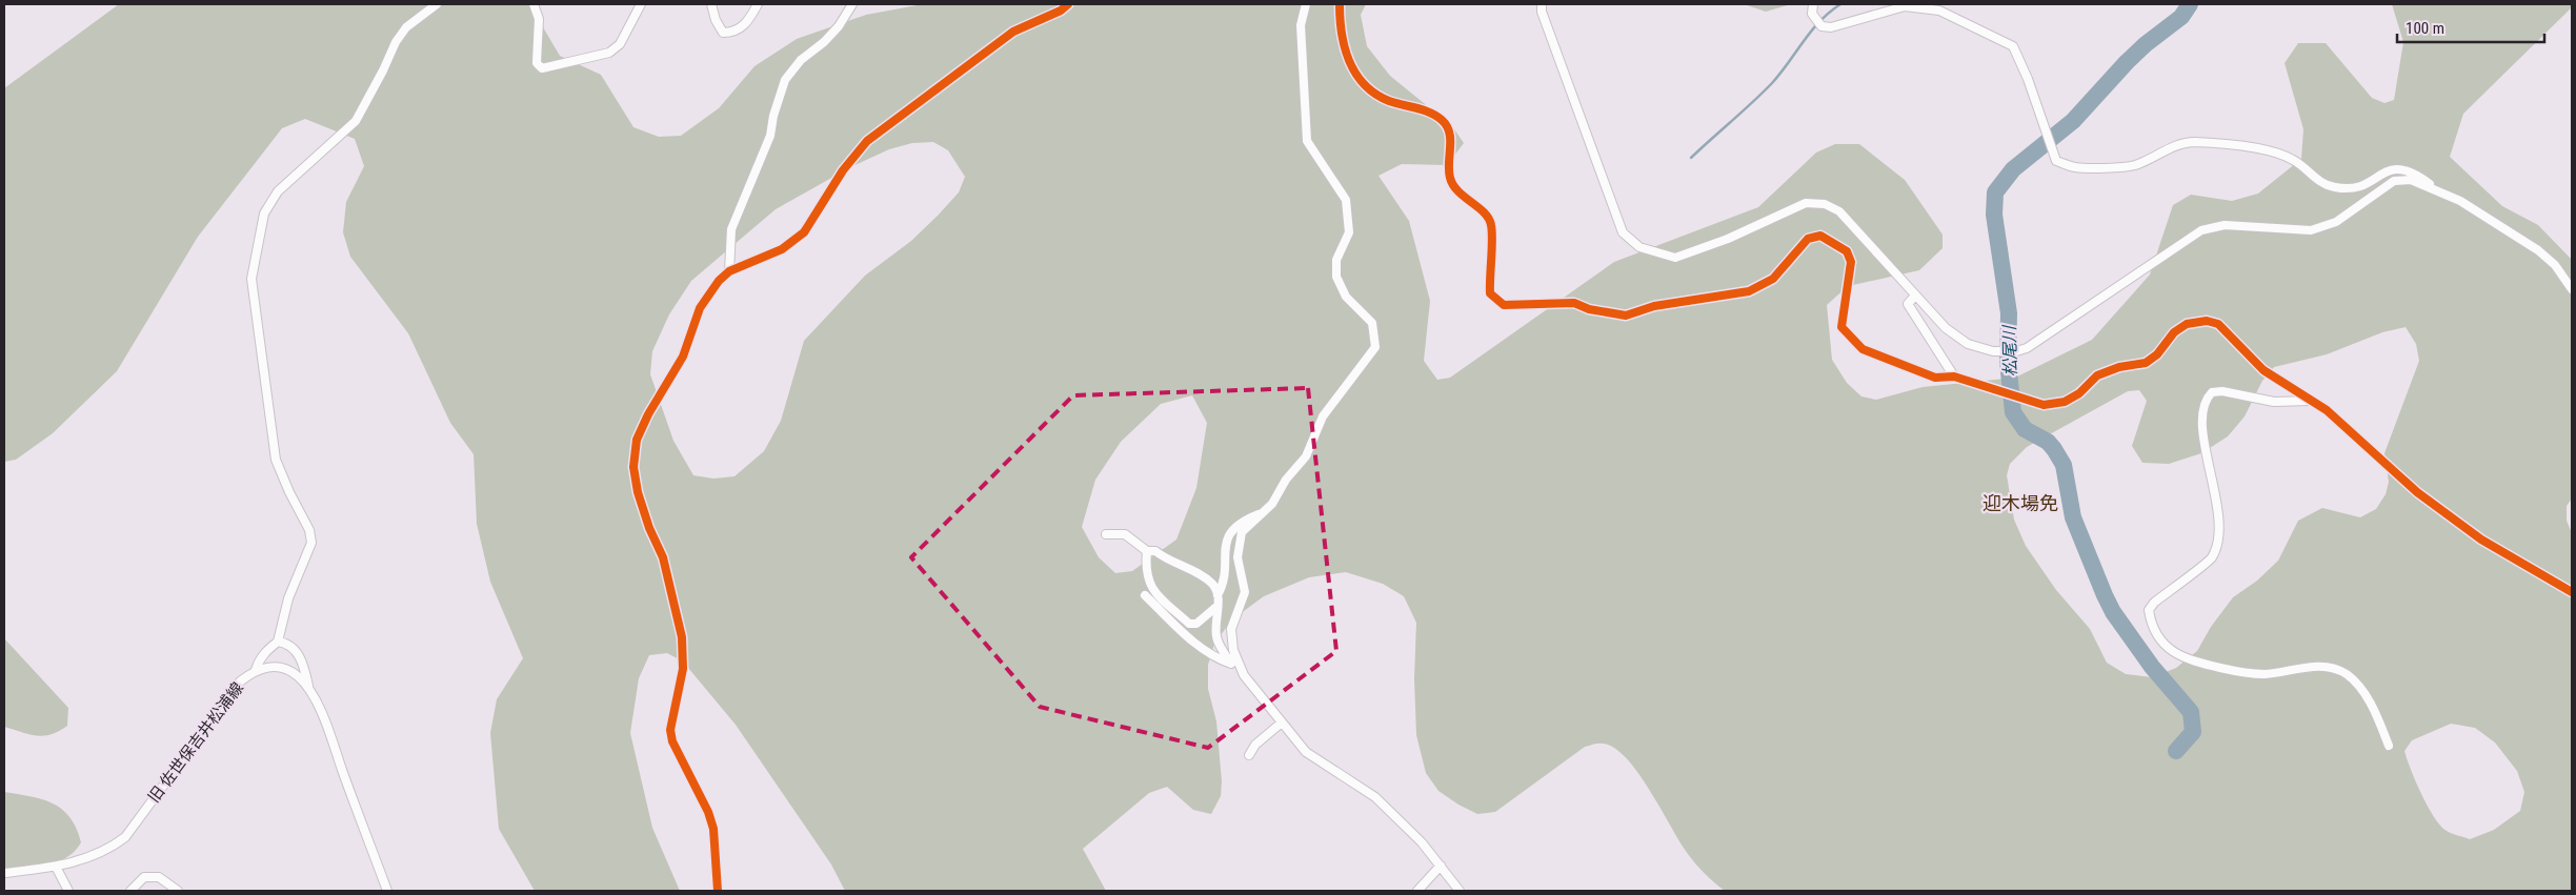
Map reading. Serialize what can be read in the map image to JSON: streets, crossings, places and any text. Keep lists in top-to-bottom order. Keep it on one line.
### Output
{"streets":{"street":["旧 佐世保吉井松浦線"]},"districts":["迎木場免"],"water":["松尾川"],"scale_bar":"100 m"}
